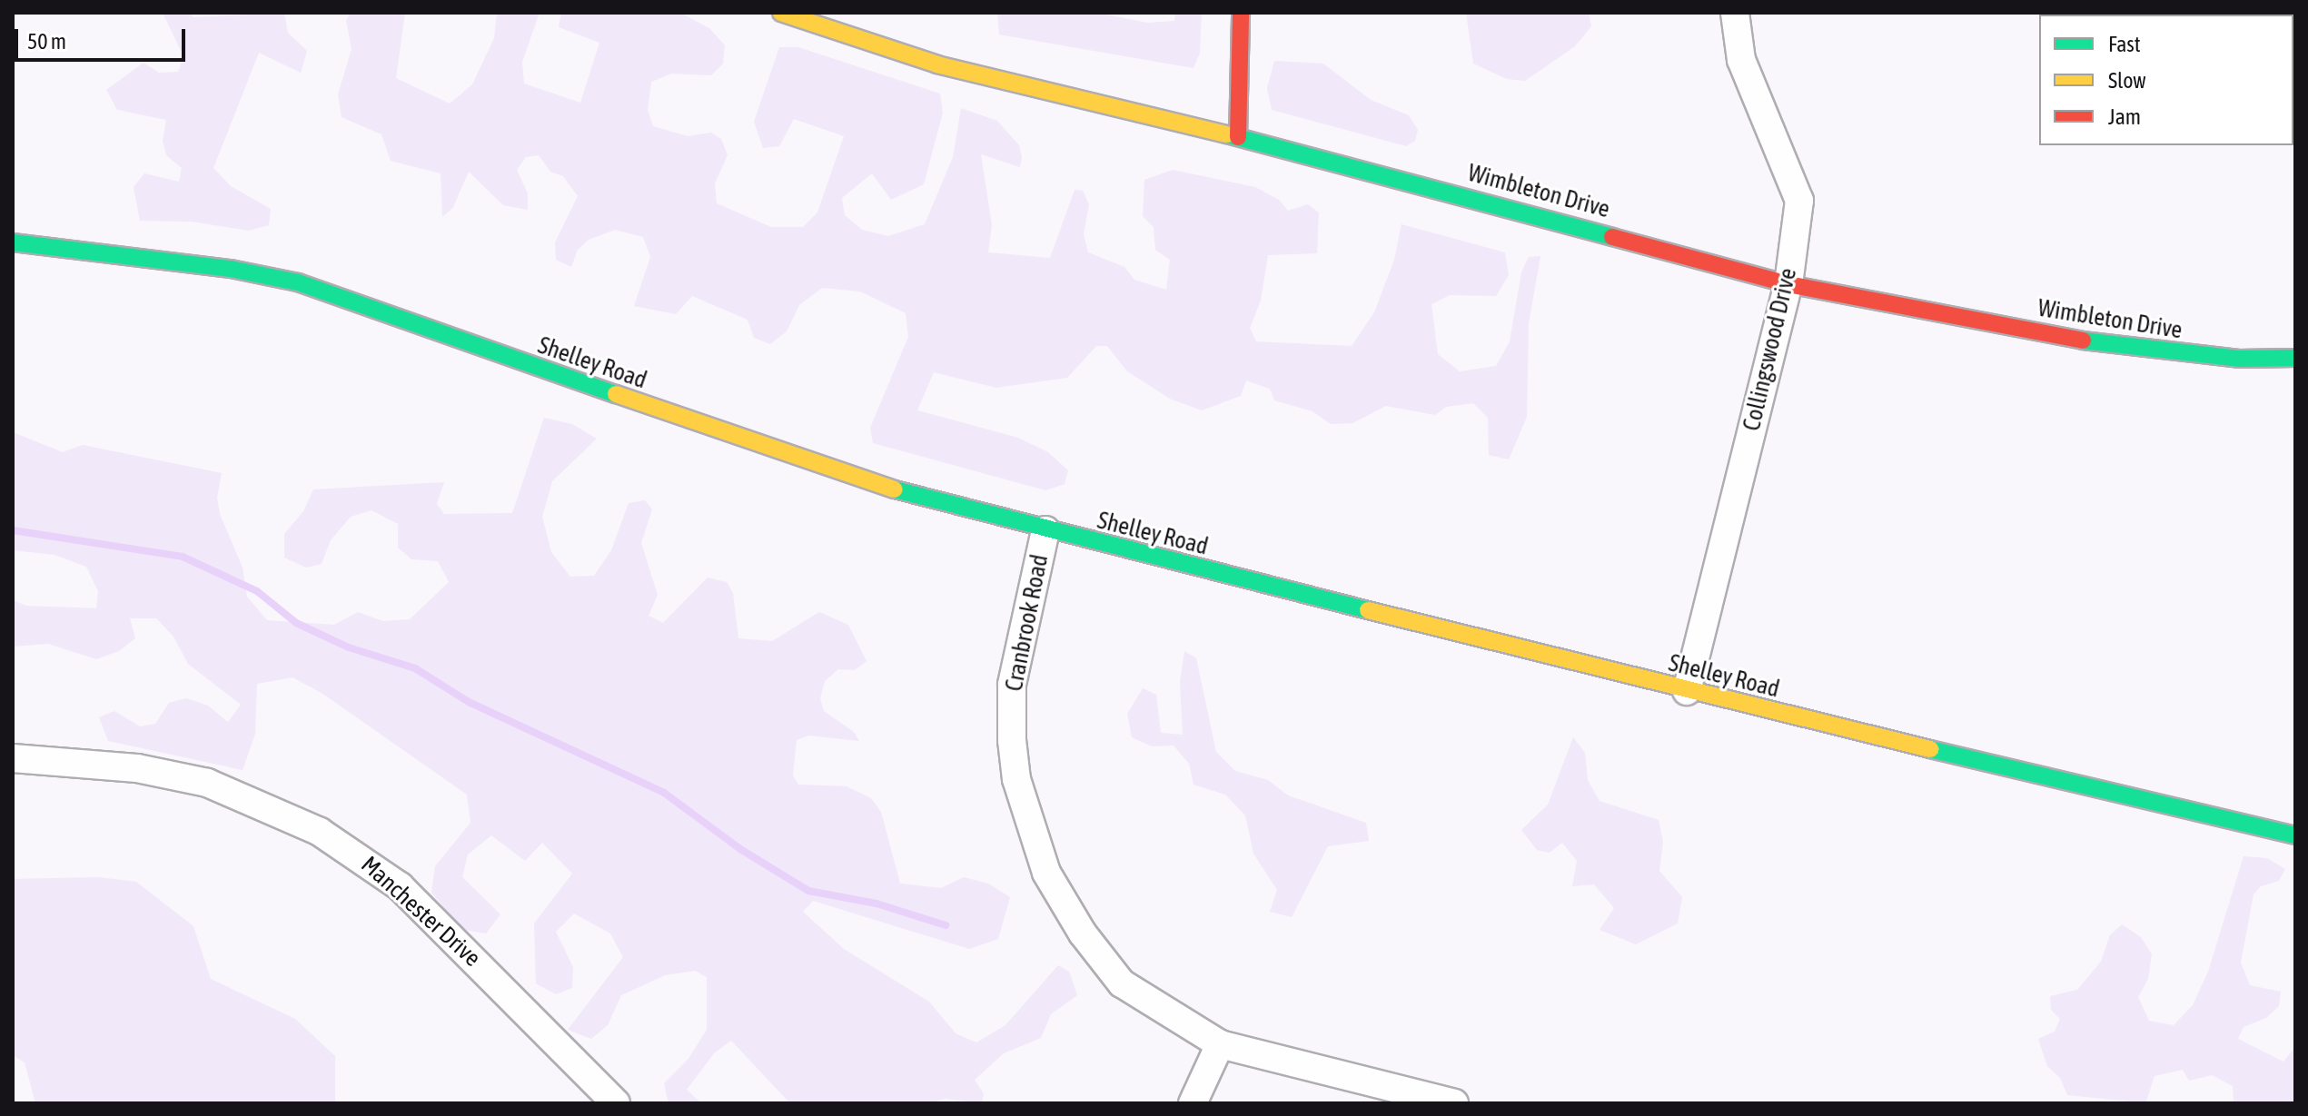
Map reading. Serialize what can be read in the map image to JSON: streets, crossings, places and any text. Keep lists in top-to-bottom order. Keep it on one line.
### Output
{"streets":{"street":["Wimbleton Drive","Collingswood Drive","Shelley Road","Cranbrook Road","Manchester Drive"]},"crossings":[["Wimbleton Drive","Collingswood Drive"],["Collingswood Drive","Shelley Road"],["Shelley Road","Cranbrook Road"]],"legend":["Fast","Slow","Jam"],"scale_bar":"50 m"}
